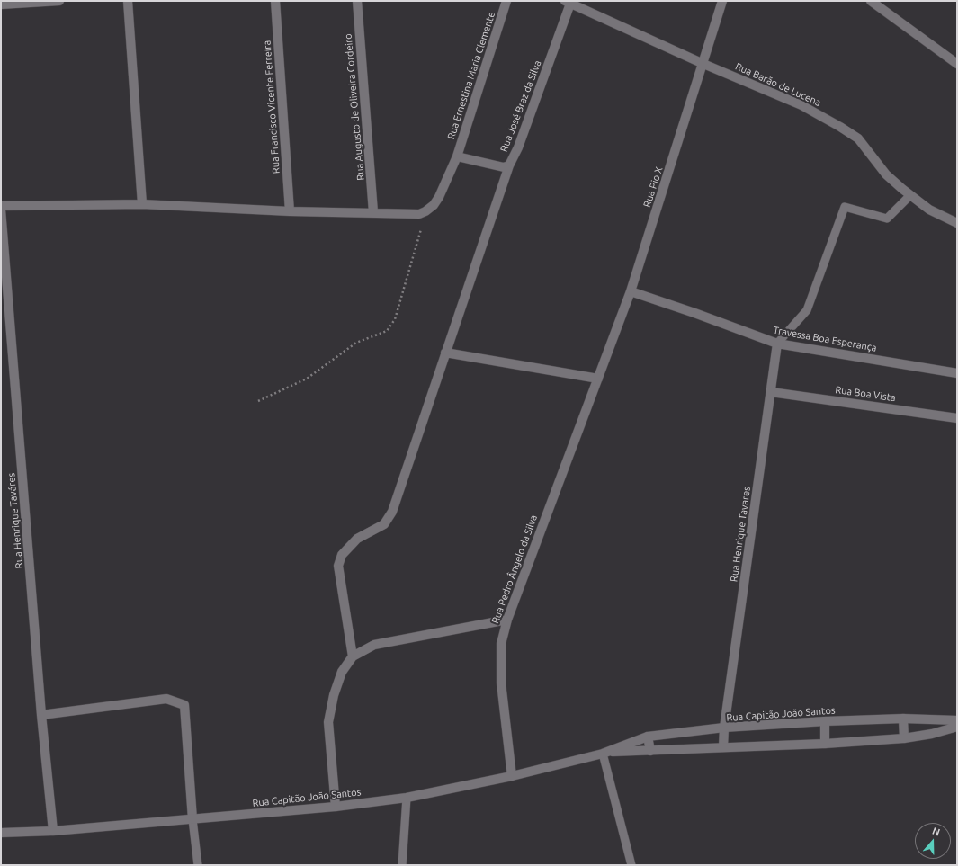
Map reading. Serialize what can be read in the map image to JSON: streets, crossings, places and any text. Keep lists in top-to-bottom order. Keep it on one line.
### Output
{"streets":{"street":["Rua Ernestina Maria Clemente","Rua Barão de Lucena","Rua José Braz da Silva","Rua Francisco Vicente Ferreira","Rua Augusto de Oliveira Cordeiro","Rua Pio X","Travessa Boa Esperança","Rua Boa Vista","Rua Henrique Taváres","Rua Henrique Tavares","Rua Pedro Ângelo da Silva","Rua Capitão João Santos"]},"crossings":[["Rua Ernestina Maria Clemente","Rua José Braz da Silva"],["Rua Barão de Lucena","Rua José Braz da Silva"],["Rua Barão de Lucena","Rua Pio X"],["Rua Pio X","Travessa Boa Esperança"],["Rua Pio X","Rua Pedro Ângelo da Silva"],["Travessa Boa Esperança","Rua Henrique Tavares"],["Rua Boa Vista","Rua Henrique Tavares"],["Rua Henrique Taváres","Rua Capitão João Santos"],["Rua Henrique Tavares","Rua Capitão João Santos"],["Rua Pedro Ângelo da Silva","Rua Capitão João Santos"]],"north":"top"}
